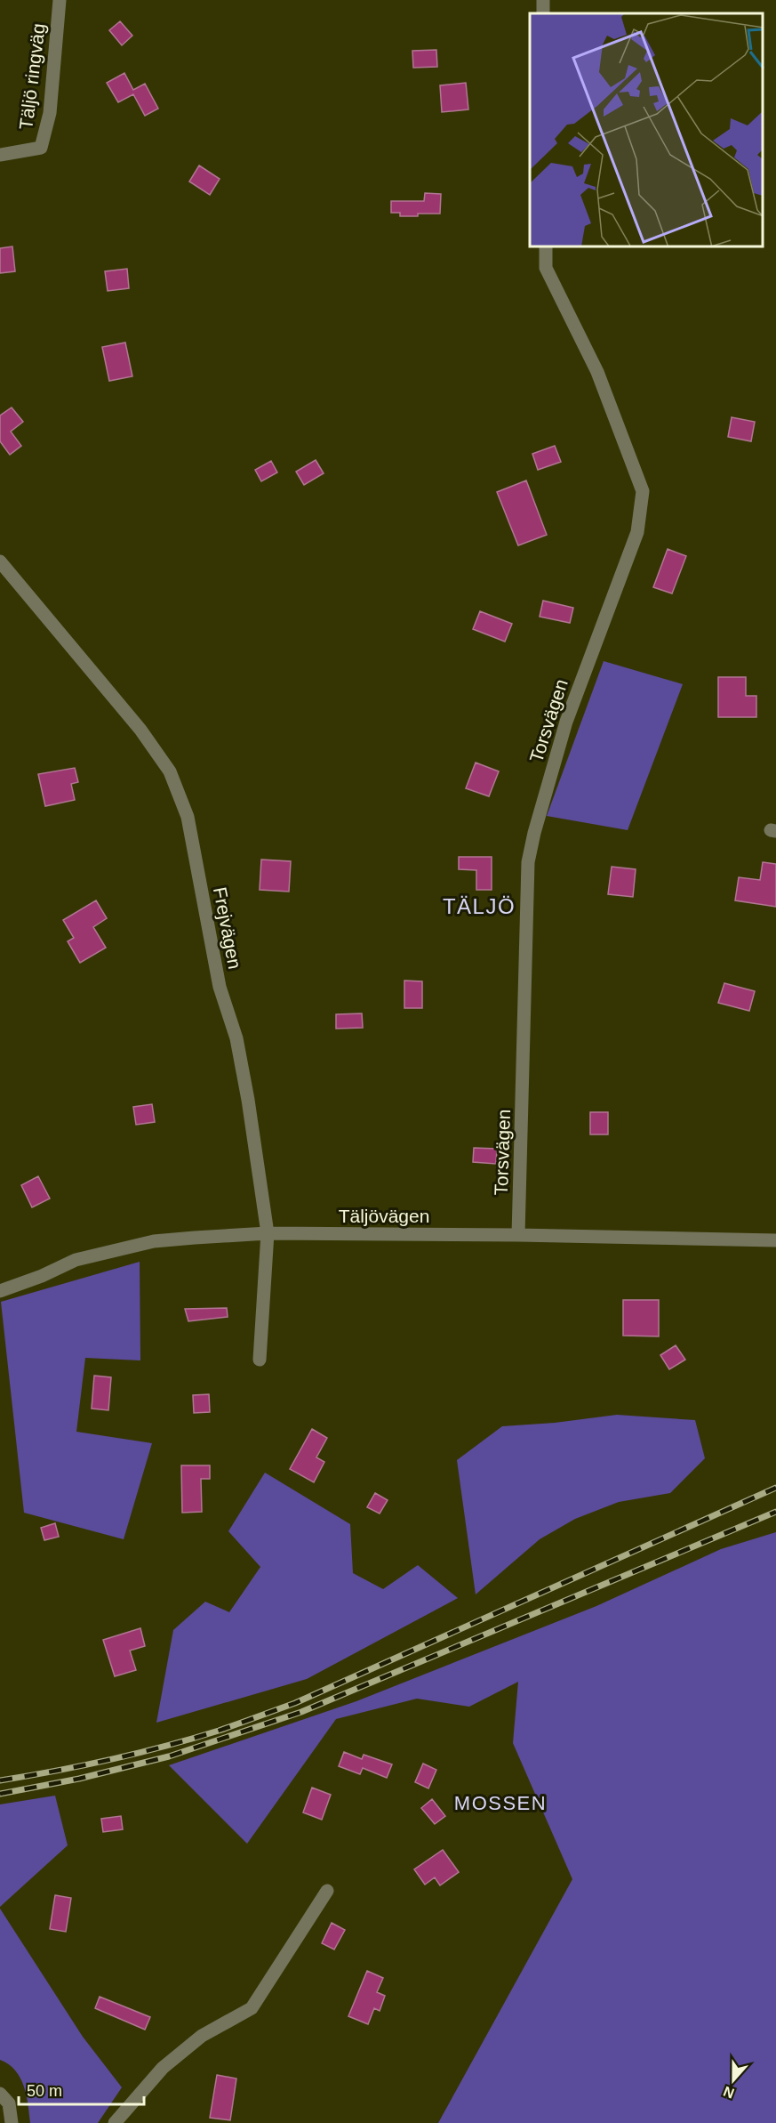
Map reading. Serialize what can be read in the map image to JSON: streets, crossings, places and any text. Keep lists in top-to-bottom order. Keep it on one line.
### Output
{"streets":{"street":["Täljö ringväg","Torsvägen","Frejvägen","Täljövägen"]},"crossings":[["Torsvägen","Täljövägen"],["Frejvägen","Täljövägen"]],"districts":["TÄLJÖ","MOSSEN"],"scale_bar":"50 m","north":"bottom"}
